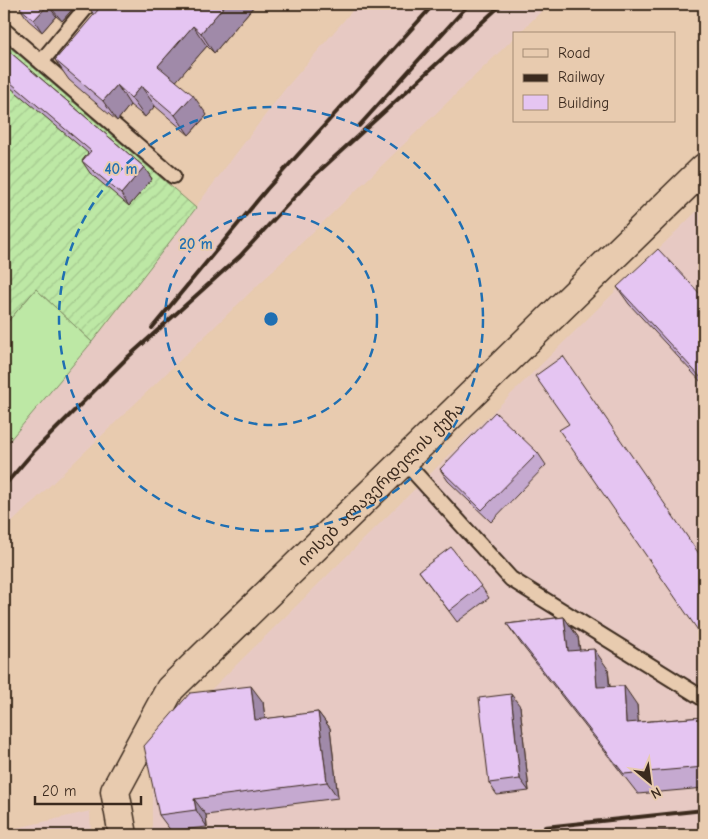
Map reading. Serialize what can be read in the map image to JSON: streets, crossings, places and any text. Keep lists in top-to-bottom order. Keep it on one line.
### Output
{"streets":{"street":["იოსებ ალავერდელის ქუჩა"]},"legend":["Road","Railway","Building"],"scale_bar":"20 m","north":"bottom right","rings":["40 m","20 m"]}
